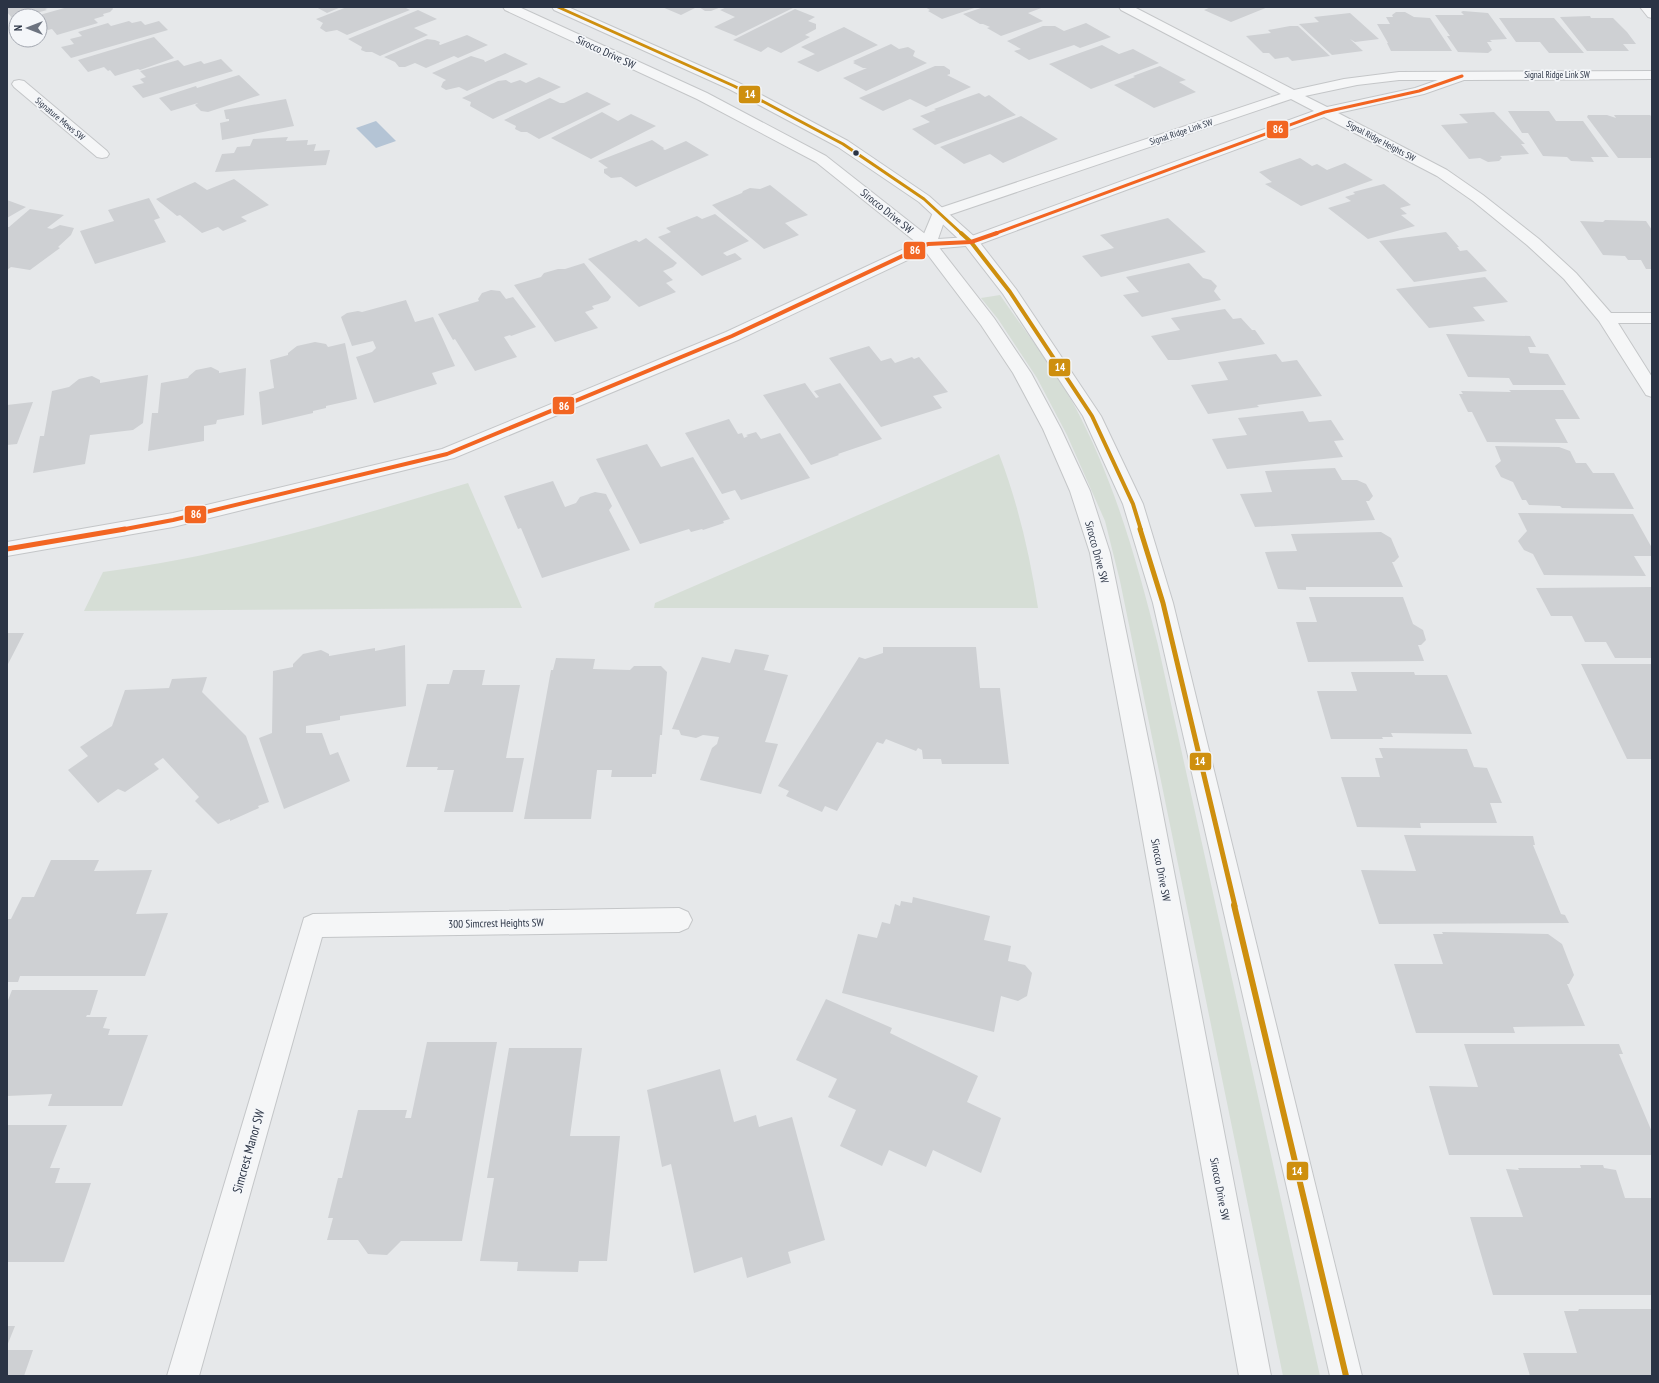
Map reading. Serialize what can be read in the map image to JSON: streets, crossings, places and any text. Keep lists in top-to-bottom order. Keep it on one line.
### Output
{"streets":{"street":["Sirocco Drive SW","Signal Ridge Link SW","Signature Mews SW","Signal Ridge Heights SW","300 Simcrest Heights SW","Simcrest Manor SW"]},"crossings":[["Sirocco Drive SW","Signal Ridge Link SW"],["Signal Ridge Link SW","Signal Ridge Heights SW"],["300 Simcrest Heights SW","Simcrest Manor SW"]],"lines":["transit line 14","transit line 86"],"north":"left"}
